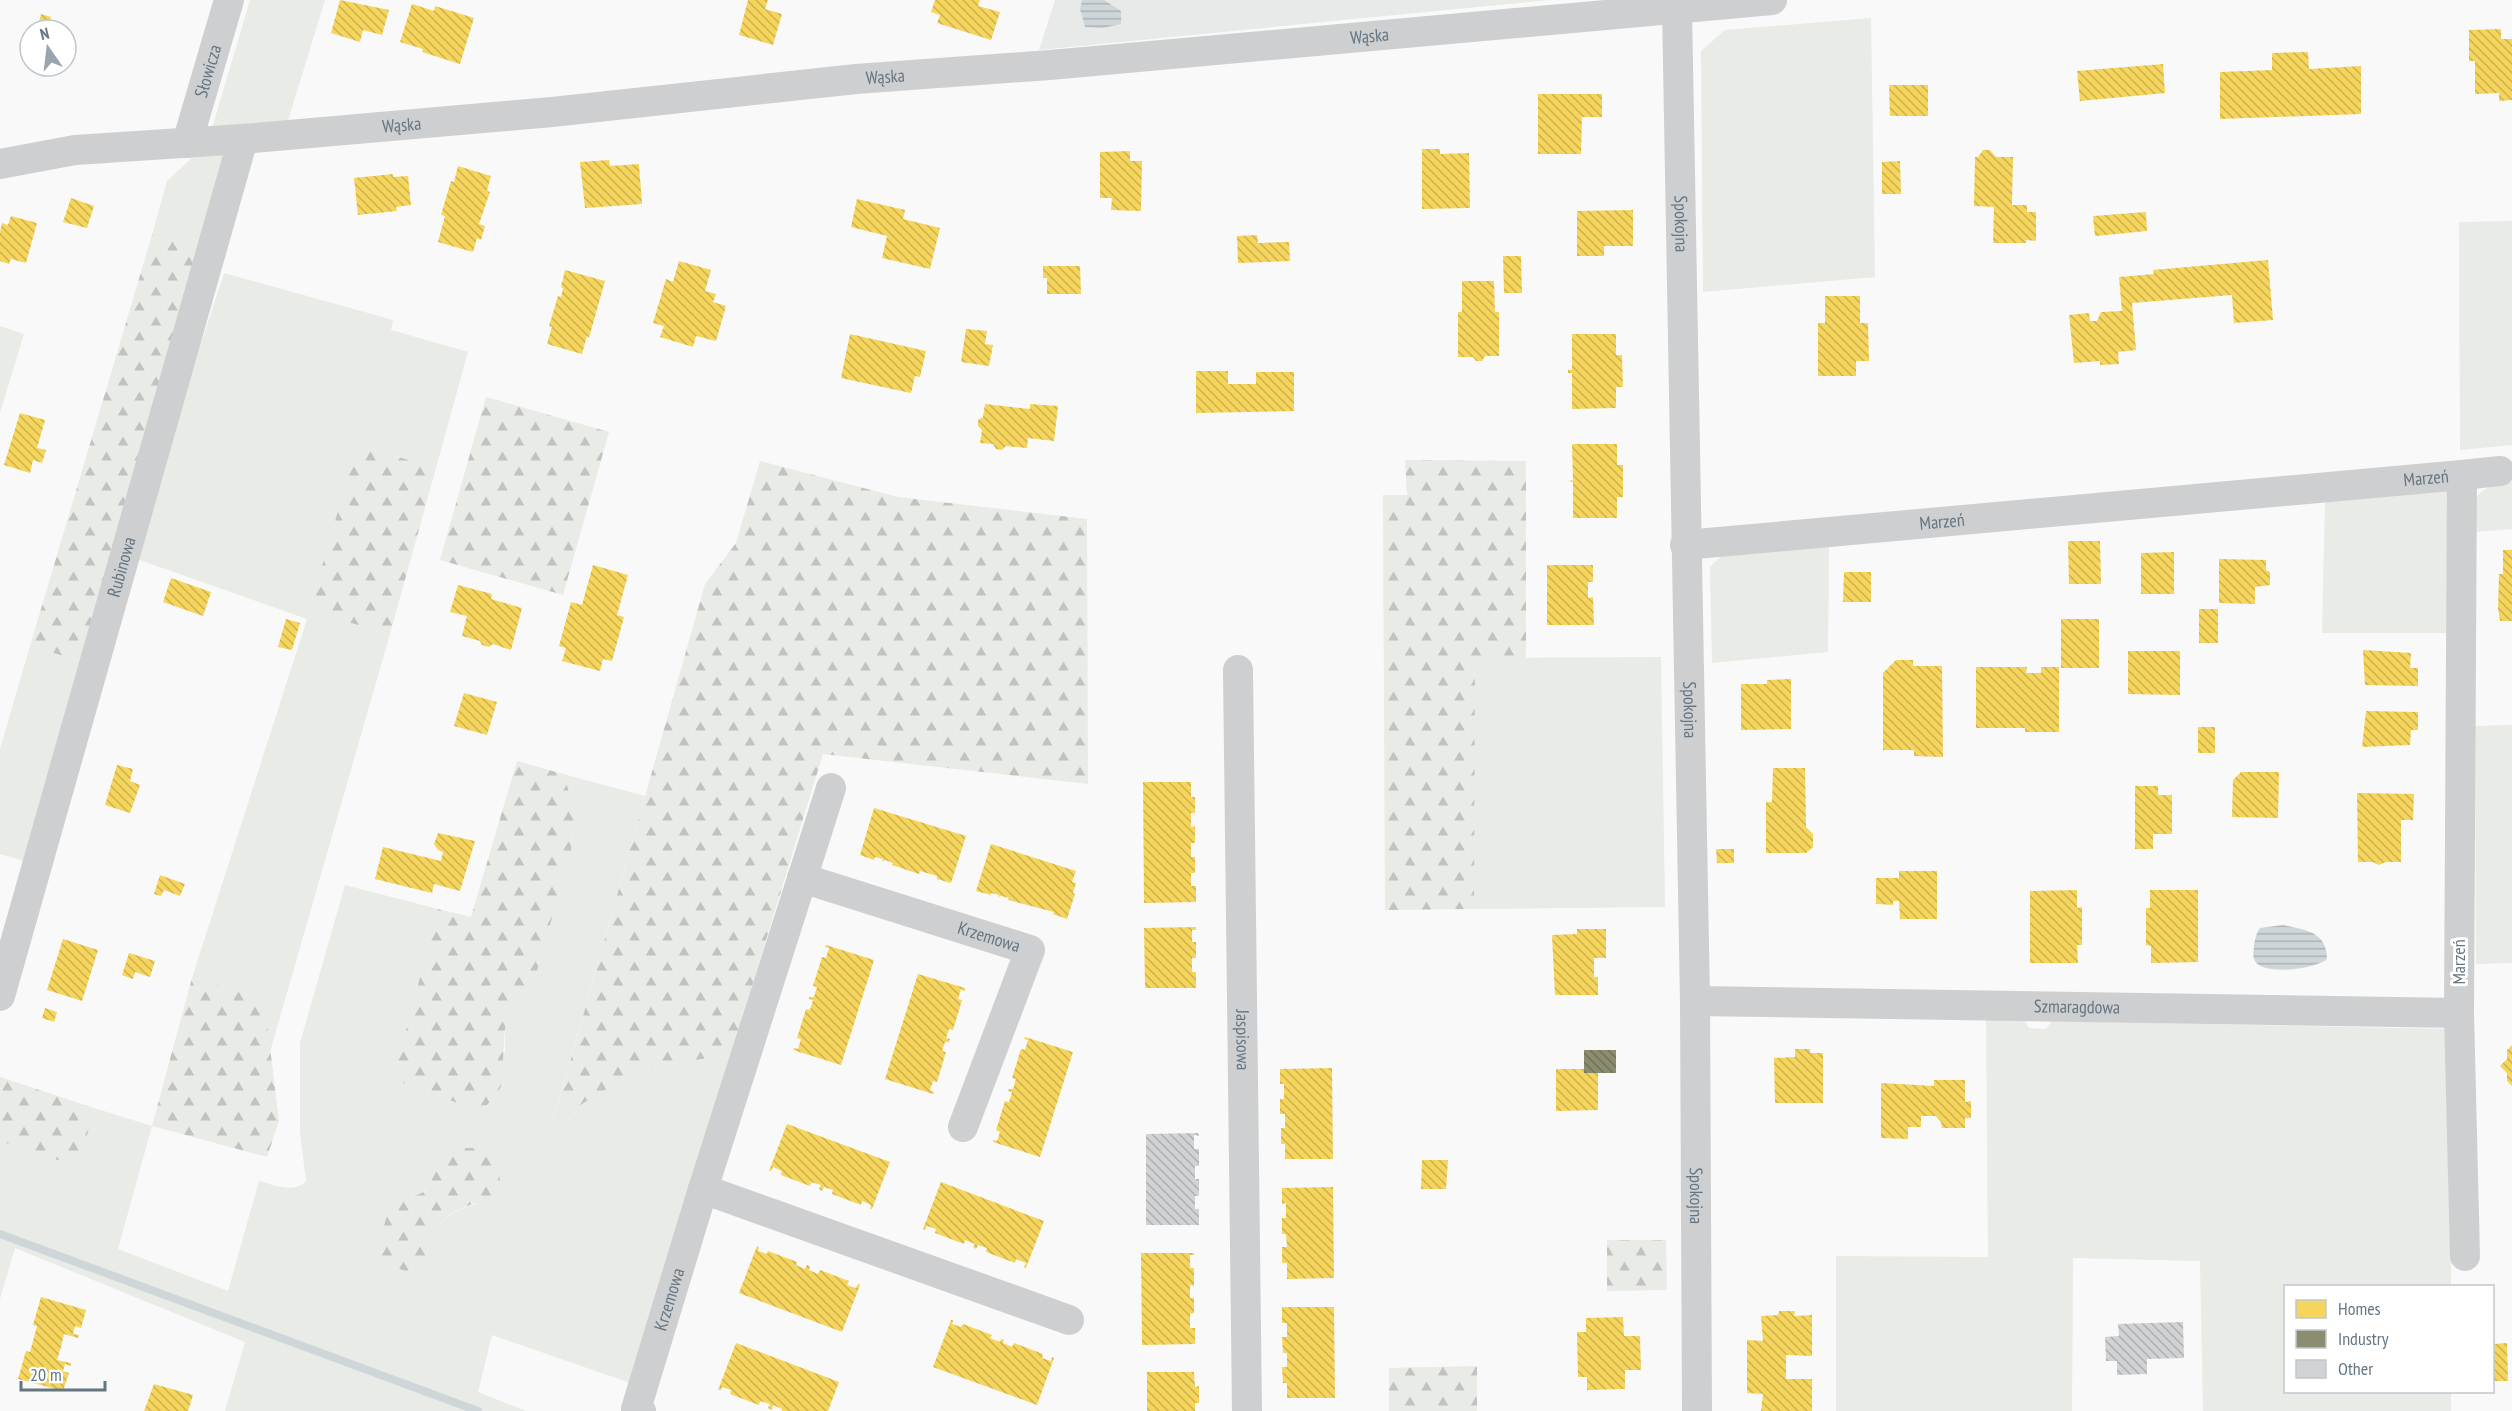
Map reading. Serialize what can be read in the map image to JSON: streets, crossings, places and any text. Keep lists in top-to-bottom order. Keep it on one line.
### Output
{"streets":{"street":["Wąska","Słowicza","Spokojna","Marzeń","Rubinowa","Krzemowa","Szmaragdowa","Jaspisowa"]},"crossings":[["Wąska","Słowicza"],["Wąska","Spokojna"],["Wąska","Rubinowa"],["Spokojna","Marzeń"],["Spokojna","Szmaragdowa"],["Marzeń","Szmaragdowa"]],"legend":["Homes","Industry","Other"],"scale_bar":"20 m","north":"top"}
